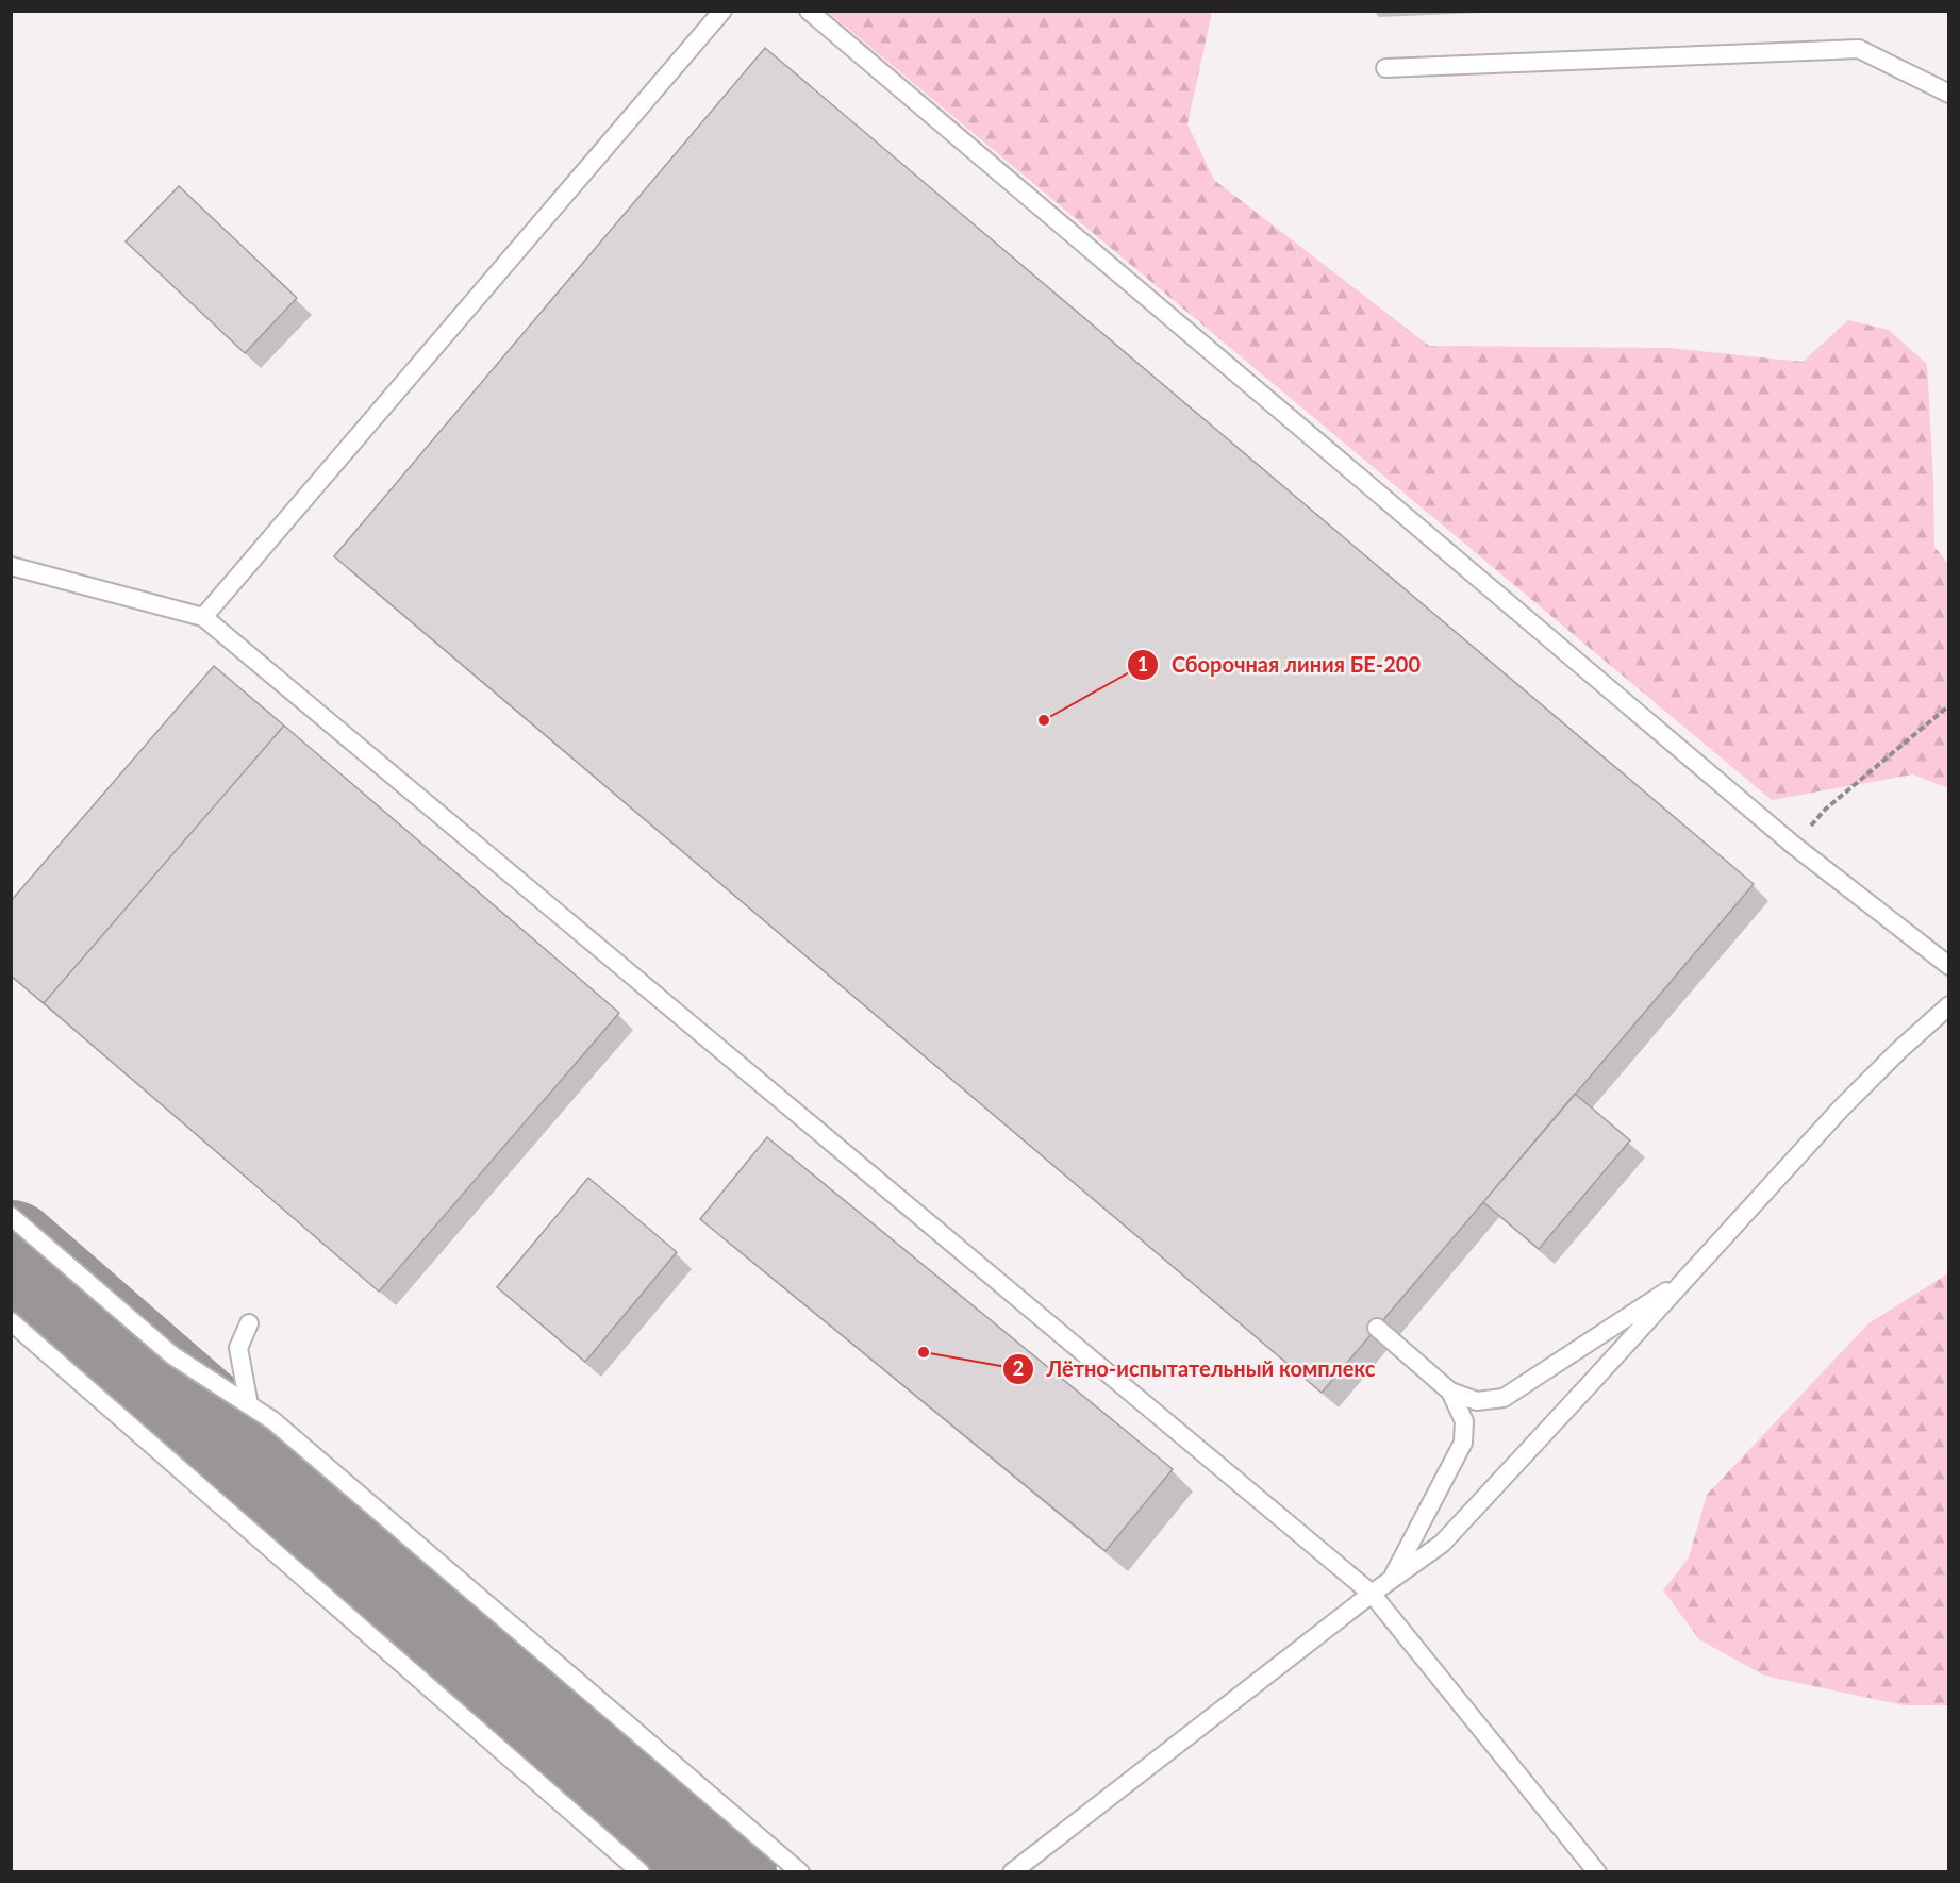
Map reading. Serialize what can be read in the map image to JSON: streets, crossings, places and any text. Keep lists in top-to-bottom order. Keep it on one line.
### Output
{"places":["Сборочная линия БЕ-200","Лётно-испытательный комплекс"]}
